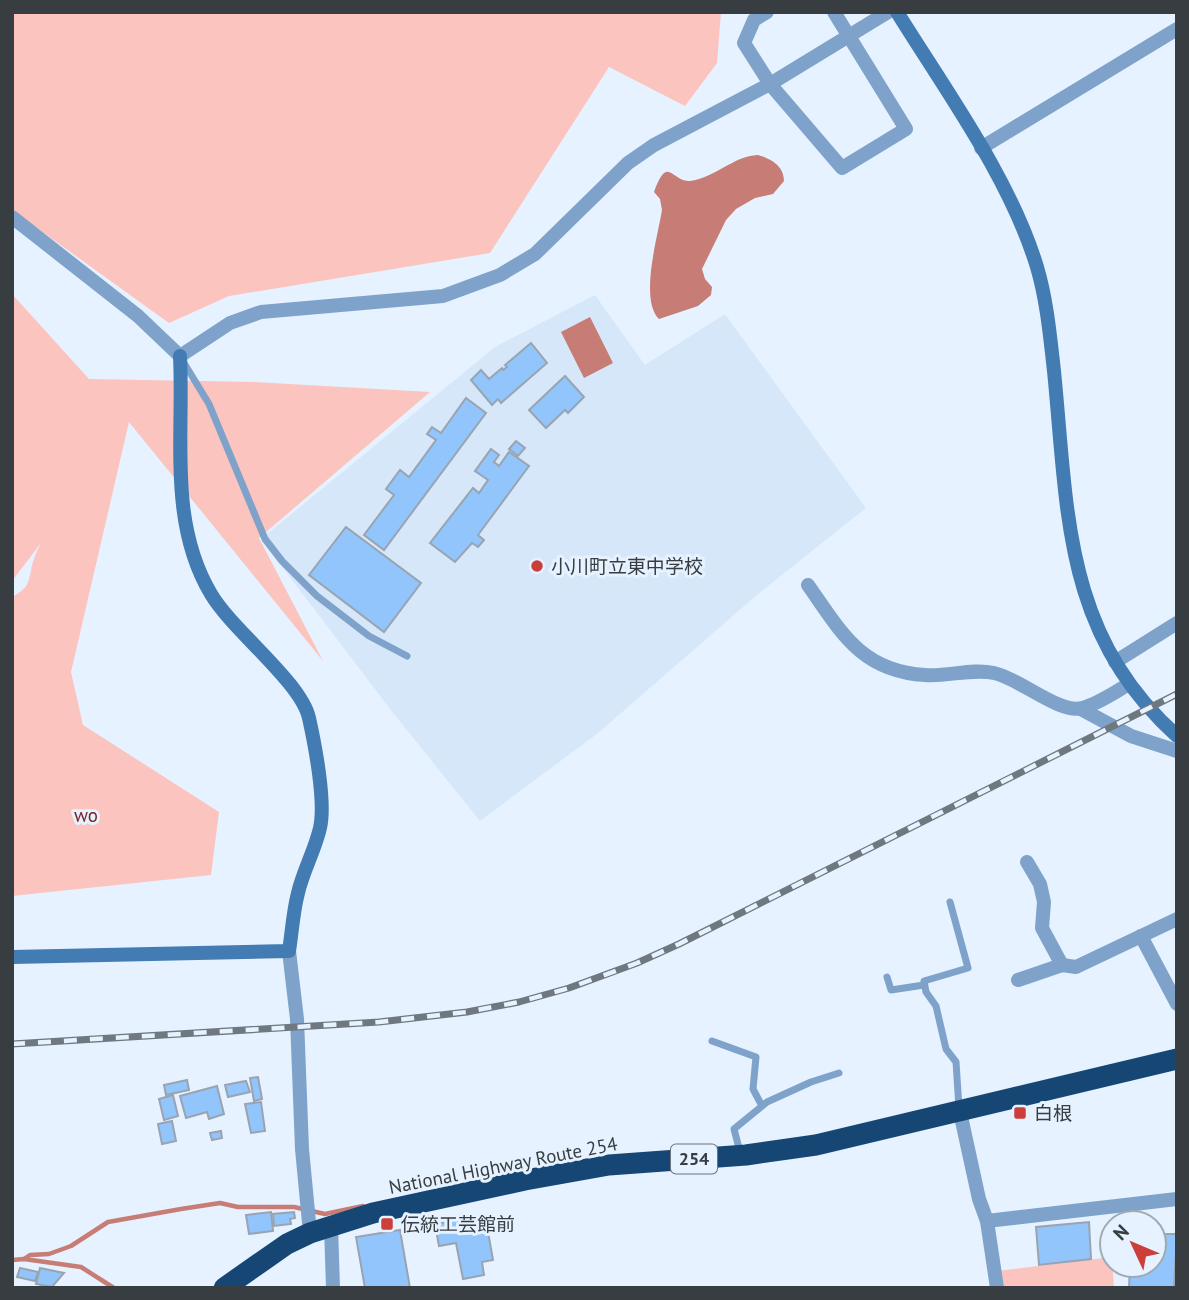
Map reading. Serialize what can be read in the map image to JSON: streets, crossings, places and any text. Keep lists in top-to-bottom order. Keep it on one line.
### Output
{"streets":{"highway":["254","National Highway Route 254"]},"parks":["wo"],"places":{"other":["小川町立東中学校"],"transit":["白根","伝統工芸館前"]},"north":"top left"}
